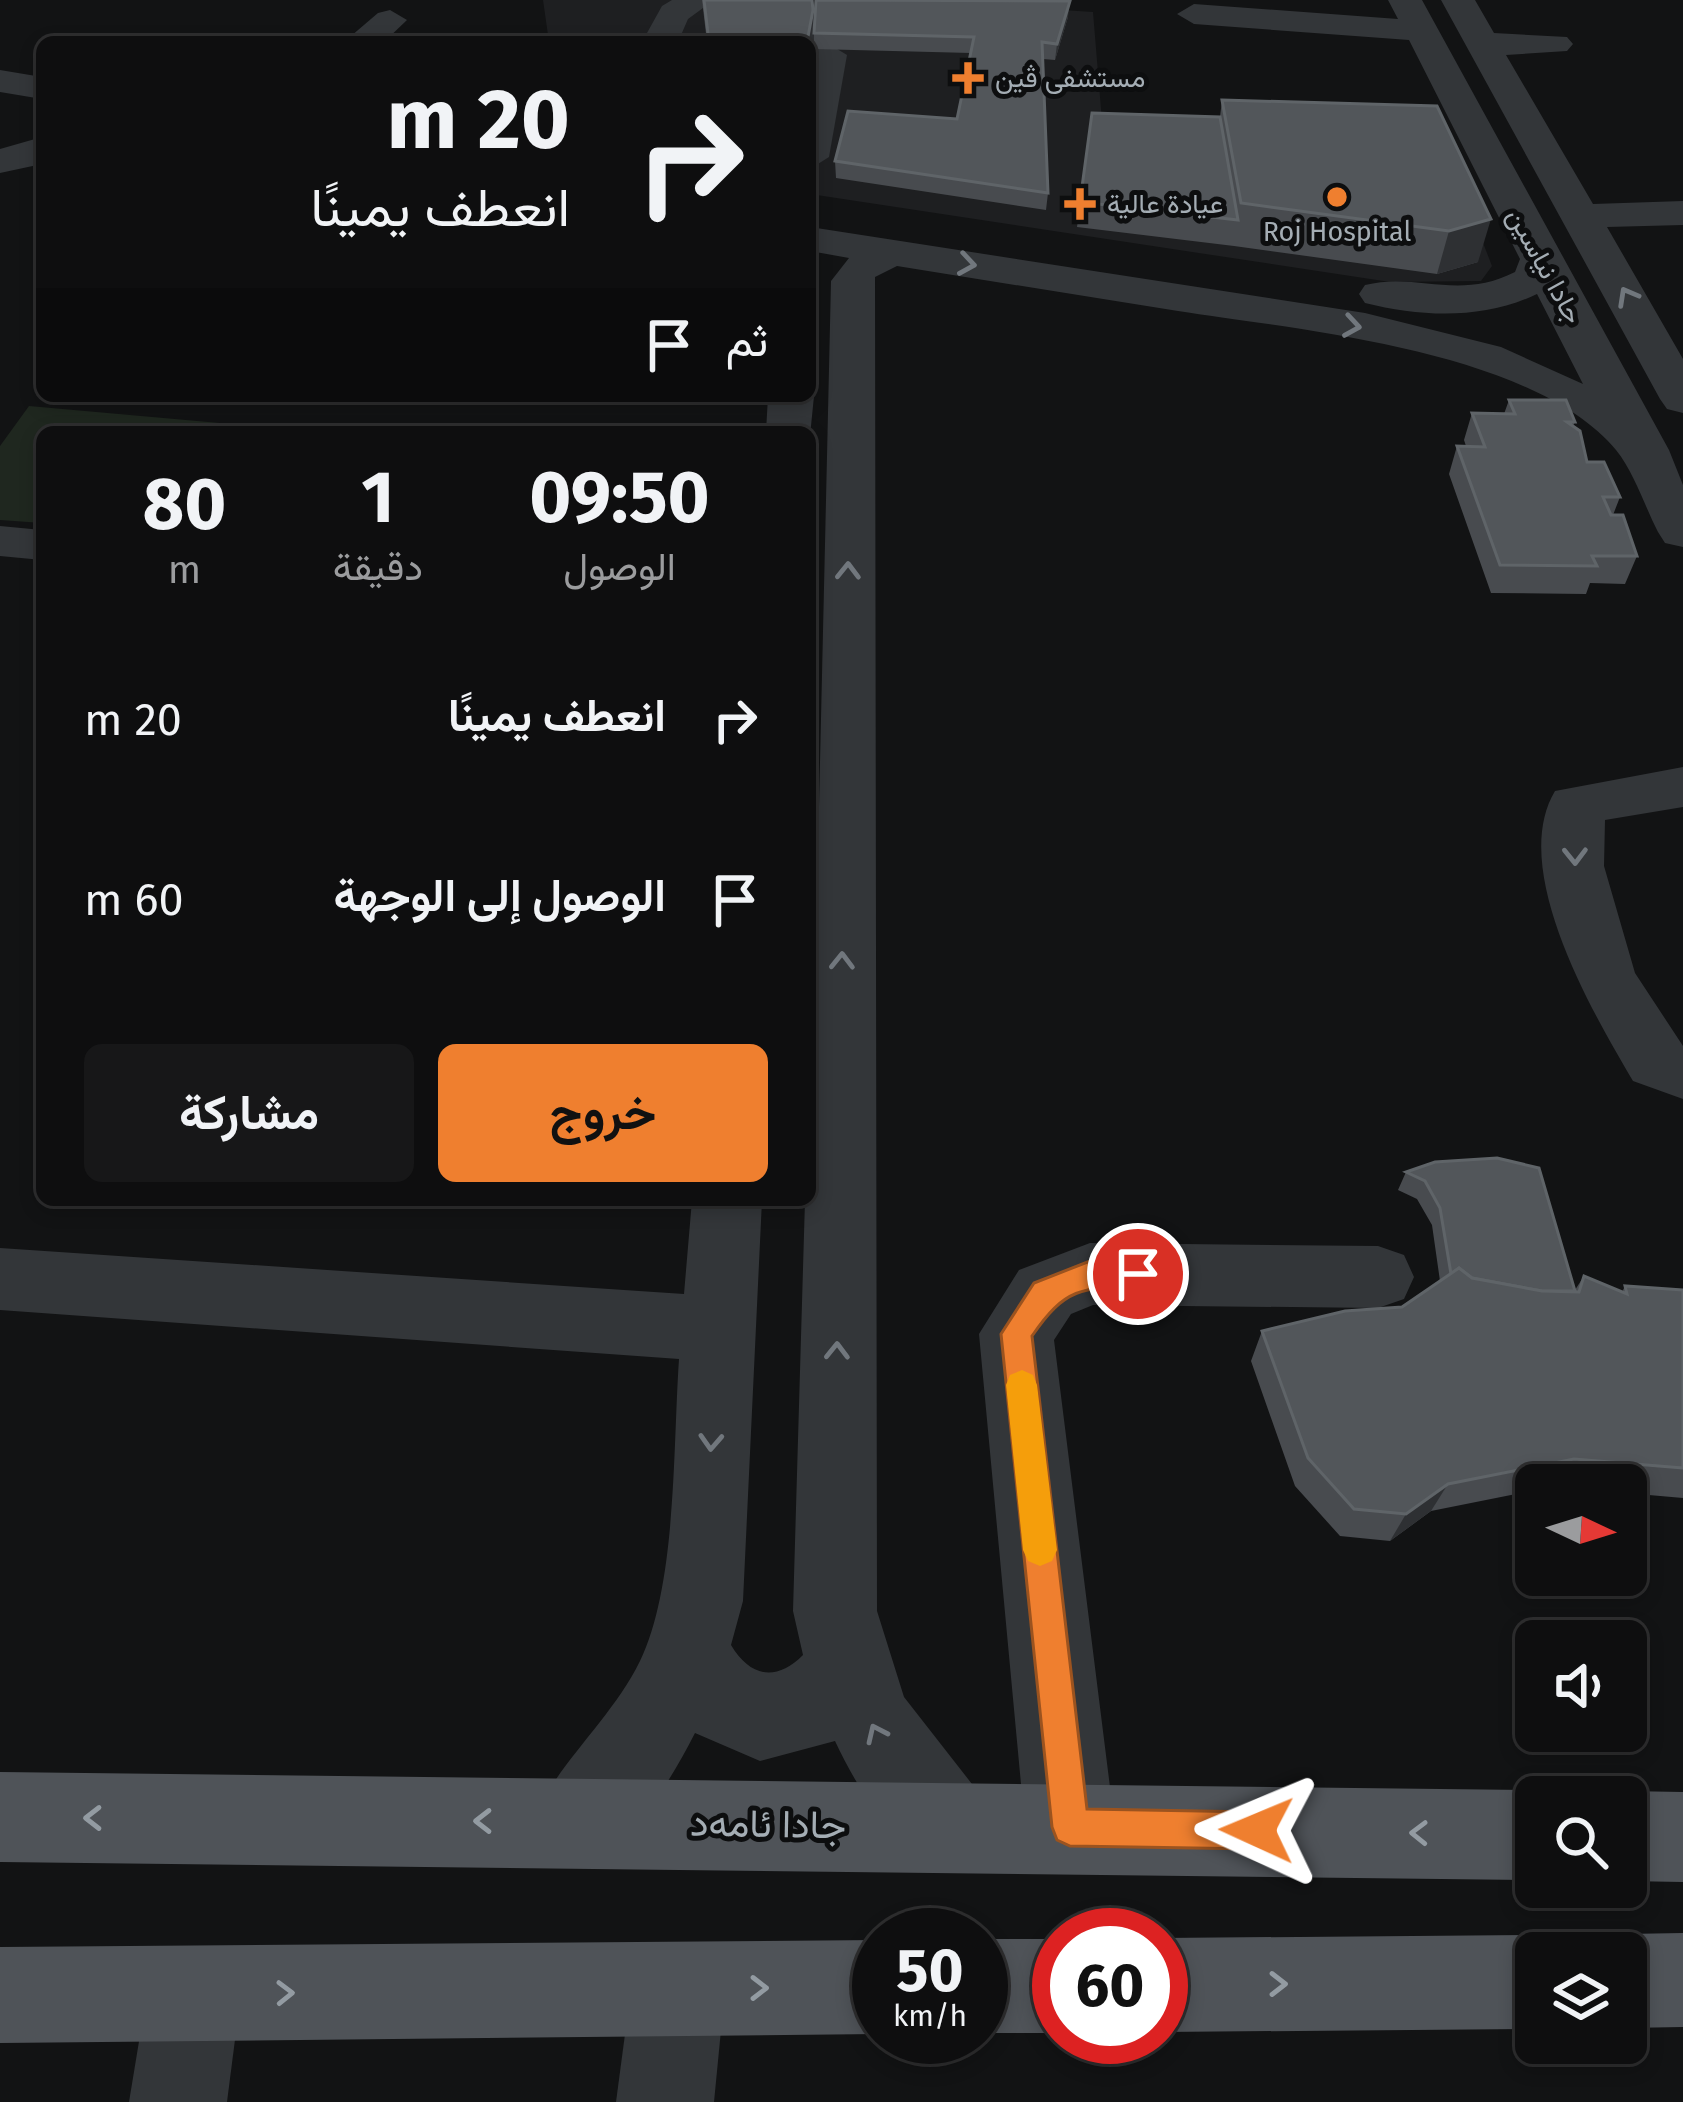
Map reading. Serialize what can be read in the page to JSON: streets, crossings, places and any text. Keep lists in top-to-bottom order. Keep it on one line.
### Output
{"streets":{"main road":["جادا ئامەد"],"street":["جادا نیاسین"]},"places":{"health":["مستشفى ڤين","عيادة عالية"],"other":["Roj Hospital"]},"north":"right","page":{"turn":["20 m","انعطف يمينًا"],"then":"ثم","eta":["09:50","الوصول","1","دقيقة","80","m"],"list":[{"name":"انعطف يمينًا","value":"20 m"},{"name":"الوصول إلى الوجهة","value":"60 m"}],"buttons":["خروج","مشاركة"],"speed":"50 km/h","limit":"60"}}
